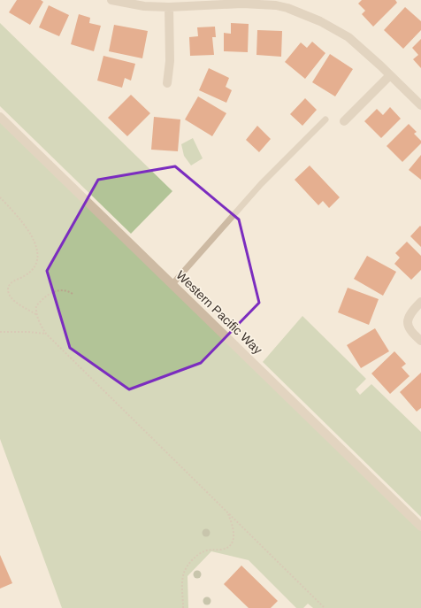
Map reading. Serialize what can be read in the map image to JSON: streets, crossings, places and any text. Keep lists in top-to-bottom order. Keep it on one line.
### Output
{"streets":{"street":["Western Pacific Way"]}}
